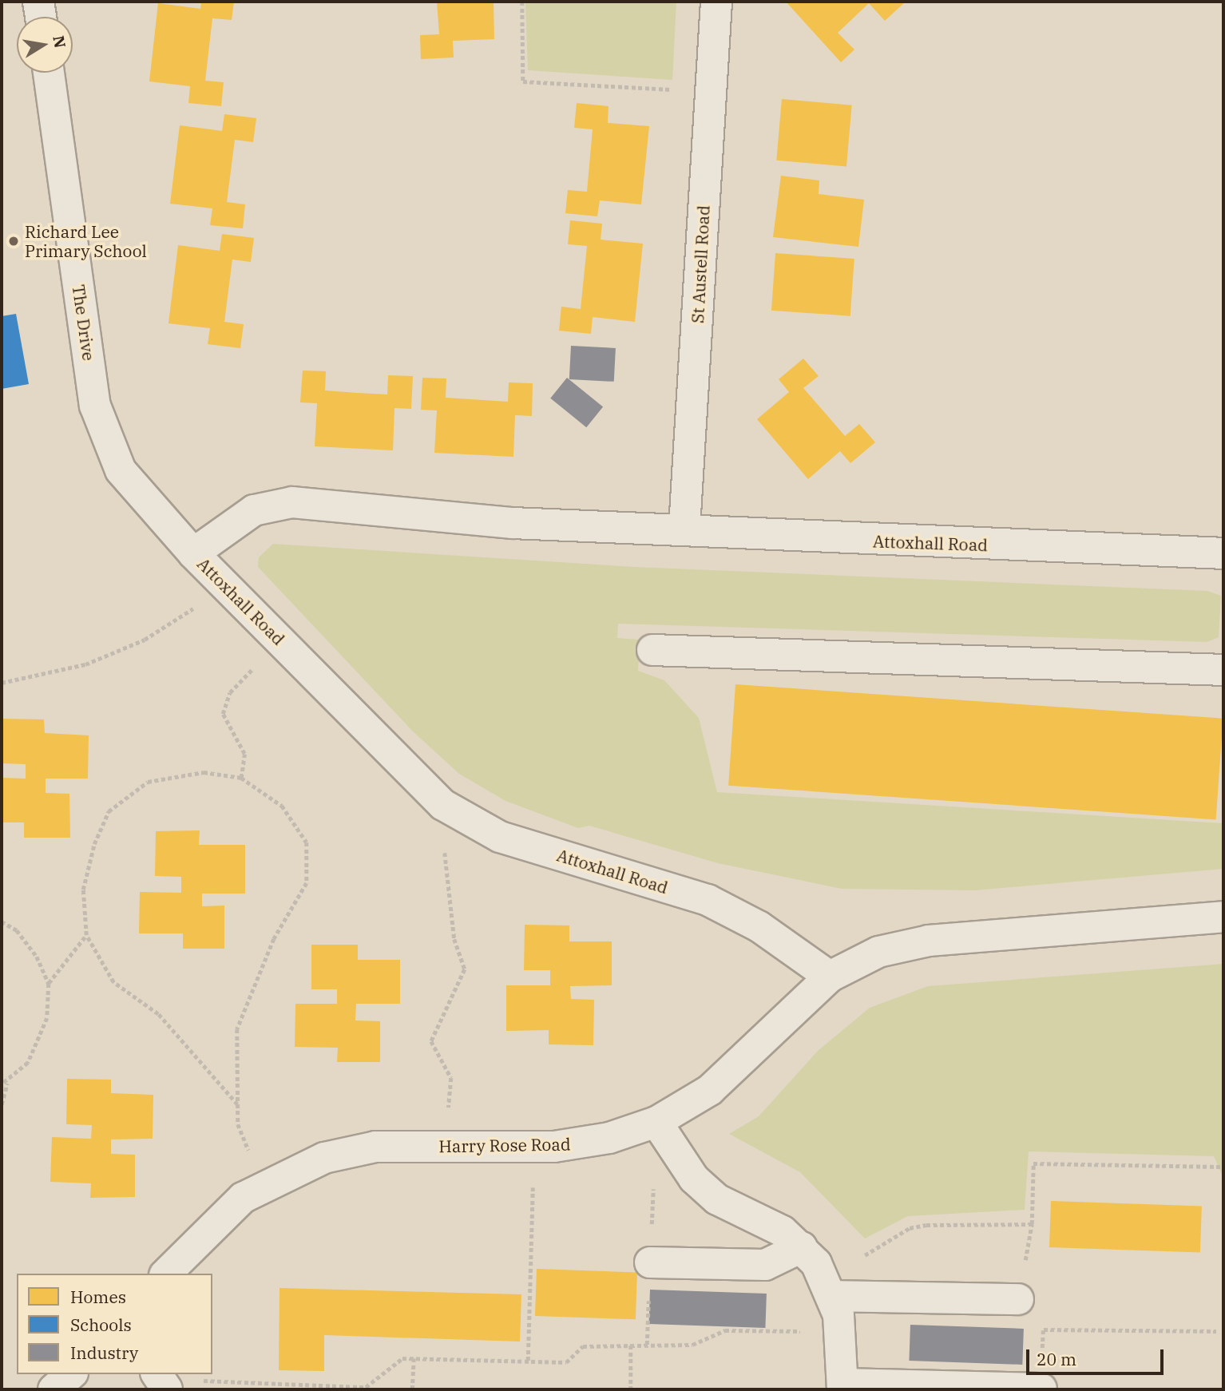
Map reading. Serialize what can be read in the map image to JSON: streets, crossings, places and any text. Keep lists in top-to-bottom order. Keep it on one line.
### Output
{"streets":{"street":["St Austell Road","The Drive","Attoxhall Road","Harry Rose Road"]},"crossings":[["St Austell Road","Attoxhall Road"],["The Drive","Attoxhall Road"],["Attoxhall Road","Harry Rose Road"]],"places":["Richard Lee Primary School"],"legend":["Homes","Schools","Industry"],"scale_bar":"20 m","north":"right"}
